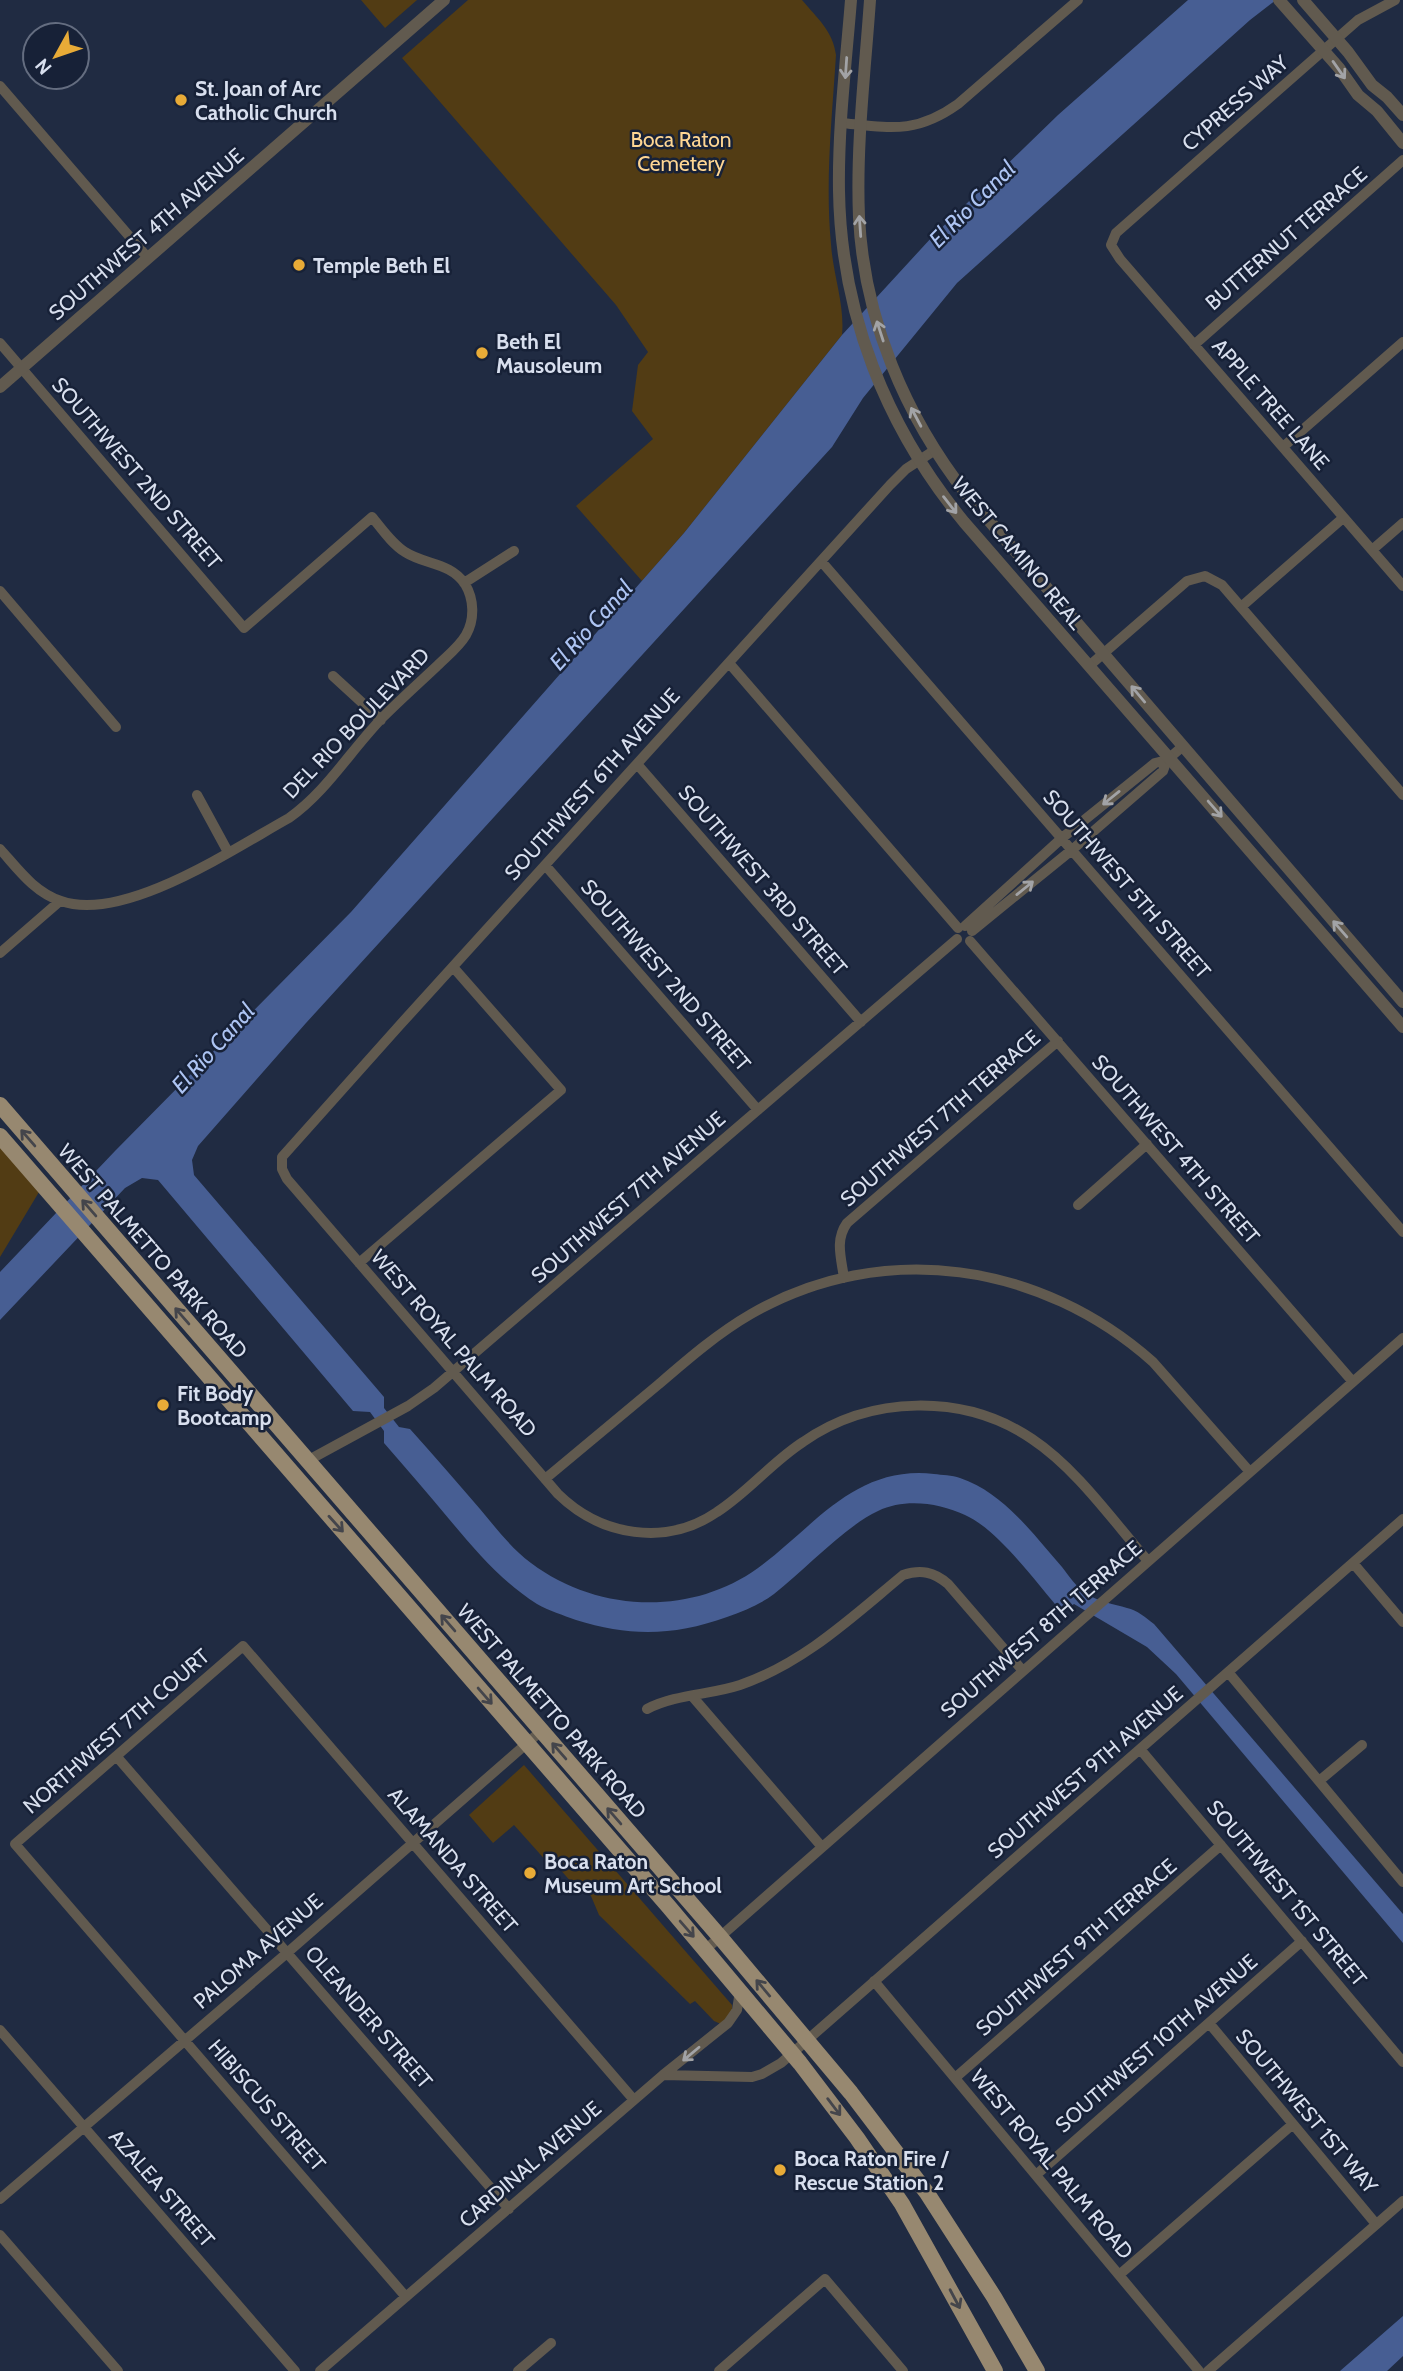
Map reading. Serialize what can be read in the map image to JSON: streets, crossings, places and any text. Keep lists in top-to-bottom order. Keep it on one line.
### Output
{"streets":{"main road":["WEST PALMETTO PARK ROAD"],"street":["CYPRESS WAY","SOUTHWEST 4TH AVENUE","BUTTERNUT TERRACE","APPLE TREE LANE","SOUTHWEST 2ND STREET","WEST CAMINO REAL","DEL RIO BOULEVARD","SOUTHWEST 6TH AVENUE","SOUTHWEST 3RD STREET","SOUTHWEST 5TH STREET","SOUTHWEST 7TH TERRACE","SOUTHWEST 4TH STREET","SOUTHWEST 7TH AVENUE","WEST ROYAL PALM ROAD","SOUTHWEST 8TH TERRACE","NORTHWEST 7TH COURT","SOUTHWEST 9TH AVENUE","ALAMANDA STREET","SOUTHWEST 1ST STREET","SOUTHWEST 9TH TERRACE","PALOMA AVENUE","OLEANDER STREET","SOUTHWEST 10TH AVENUE","HIBISCUS STREET","SOUTHWEST 1ST WAY","CARDINAL AVENUE","AZALEA STREET"]},"crossings":[["CYPRESS WAY","APPLE TREE LANE"],["SOUTHWEST 4TH AVENUE","SOUTHWEST 2ND STREET"],["BUTTERNUT TERRACE","APPLE TREE LANE"],["SOUTHWEST 2ND STREET","DEL RIO BOULEVARD"],["SOUTHWEST 2ND STREET","SOUTHWEST 6TH AVENUE"],["SOUTHWEST 2ND STREET","SOUTHWEST 7TH AVENUE"],["WEST CAMINO REAL","SOUTHWEST 6TH AVENUE"],["WEST CAMINO REAL","SOUTHWEST 7TH AVENUE"],["SOUTHWEST 6TH AVENUE","SOUTHWEST 3RD STREET"],["SOUTHWEST 6TH AVENUE","SOUTHWEST 5TH STREET"],["SOUTHWEST 6TH AVENUE","SOUTHWEST 4TH STREET"],["SOUTHWEST 6TH AVENUE","WEST ROYAL PALM ROAD"],["SOUTHWEST 3RD STREET","SOUTHWEST 7TH AVENUE"],["SOUTHWEST 5TH STREET","SOUTHWEST 7TH AVENUE"],["SOUTHWEST 7TH TERRACE","SOUTHWEST 4TH STREET"],["SOUTHWEST 4TH STREET","SOUTHWEST 7TH AVENUE"],["SOUTHWEST 4TH STREET","SOUTHWEST 8TH TERRACE"],["SOUTHWEST 7TH AVENUE","WEST PALMETTO PARK ROAD"],["SOUTHWEST 7TH AVENUE","WEST ROYAL PALM ROAD"],["WEST PALMETTO PARK ROAD","SOUTHWEST 8TH TERRACE"],["WEST PALMETTO PARK ROAD","SOUTHWEST 9TH AVENUE"],["WEST PALMETTO PARK ROAD","PALOMA AVENUE"],["WEST PALMETTO PARK ROAD","CARDINAL AVENUE"],["WEST ROYAL PALM ROAD","SOUTHWEST 8TH TERRACE"],["WEST ROYAL PALM ROAD","SOUTHWEST 9TH AVENUE"],["WEST ROYAL PALM ROAD","SOUTHWEST 9TH TERRACE"],["WEST ROYAL PALM ROAD","SOUTHWEST 10TH AVENUE"],["NORTHWEST 7TH COURT","ALAMANDA STREET"],["NORTHWEST 7TH COURT","OLEANDER STREET"],["NORTHWEST 7TH COURT","HIBISCUS STREET"],["SOUTHWEST 9TH AVENUE","SOUTHWEST 1ST STREET"],["ALAMANDA STREET","PALOMA AVENUE"],["ALAMANDA STREET","CARDINAL AVENUE"],["SOUTHWEST 1ST STREET","SOUTHWEST 9TH TERRACE"],["SOUTHWEST 1ST STREET","SOUTHWEST 10TH AVENUE"],["PALOMA AVENUE","OLEANDER STREET"],["PALOMA AVENUE","HIBISCUS STREET"],["PALOMA AVENUE","AZALEA STREET"],["OLEANDER STREET","CARDINAL AVENUE"],["SOUTHWEST 10TH AVENUE","SOUTHWEST 1ST WAY"],["HIBISCUS STREET","CARDINAL AVENUE"]],"water":["El Rio Canal"],"parks":["Boca Raton Cemetery"],"places":["St. Joan of Arc Catholic Church","Temple Beth El","Beth El Mausoleum","Fit Body Bootcamp","Boca Raton Museum Art School","Boca Raton Fire / Rescue Station 2"],"north":"bottom left"}
